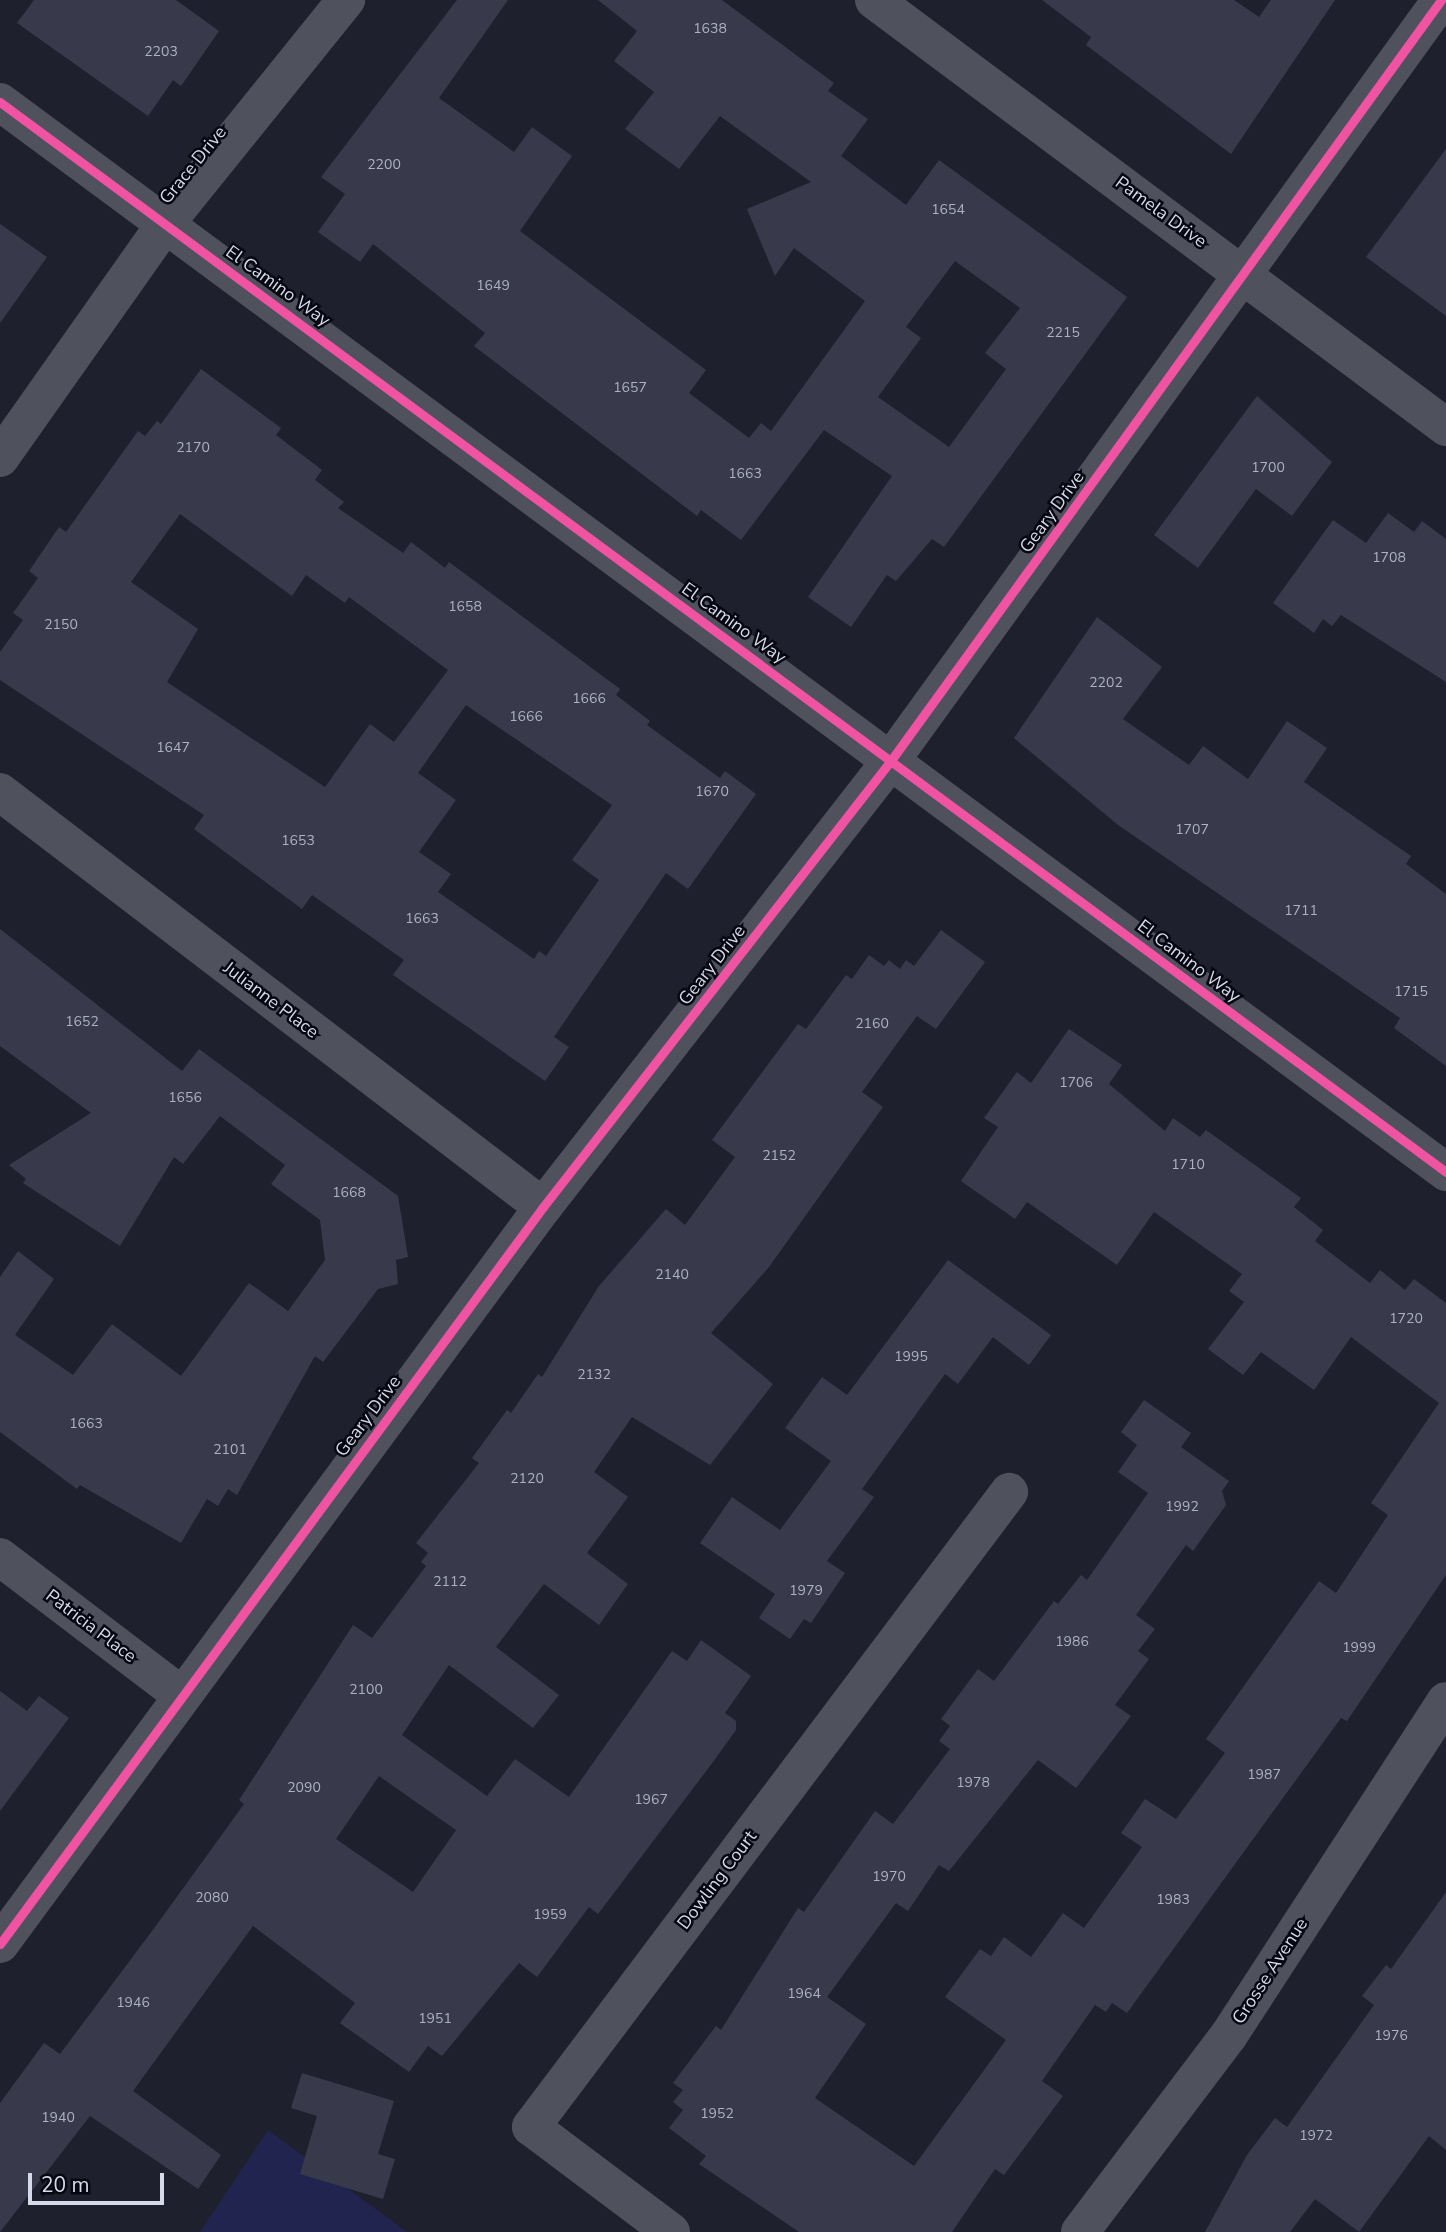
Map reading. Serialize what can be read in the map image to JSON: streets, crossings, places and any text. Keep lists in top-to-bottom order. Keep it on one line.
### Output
{"streets":{"street":["Grace Drive","Pamela Drive","El Camino Way","Geary Drive","Julianne Place","Patricia Place","Dowling Court","Grosse Avenue"]},"crossings":[["Grace Drive","El Camino Way"],["Pamela Drive","Geary Drive"],["El Camino Way","Geary Drive"],["Geary Drive","Julianne Place"],["Geary Drive","Patricia Place"]],"house_numbers":["1638","2203","2200","1654","1649","2215","1657","2170","1700","1663","1708","1658","2150","2202","1666","1666","1647","1670","1707","1653","1711","1663","1715","1652","2160","1706","1656","2152","1710","1668","2140","1720","1995","2132","1663","2101","2120","1992","2112","1979","1986","1999","2100","1987","1978","2090","1967","1970","2080","1983","1959","1964","1946","1951","1976","1952","1940","1972"],"scale_bar":"20 m"}
